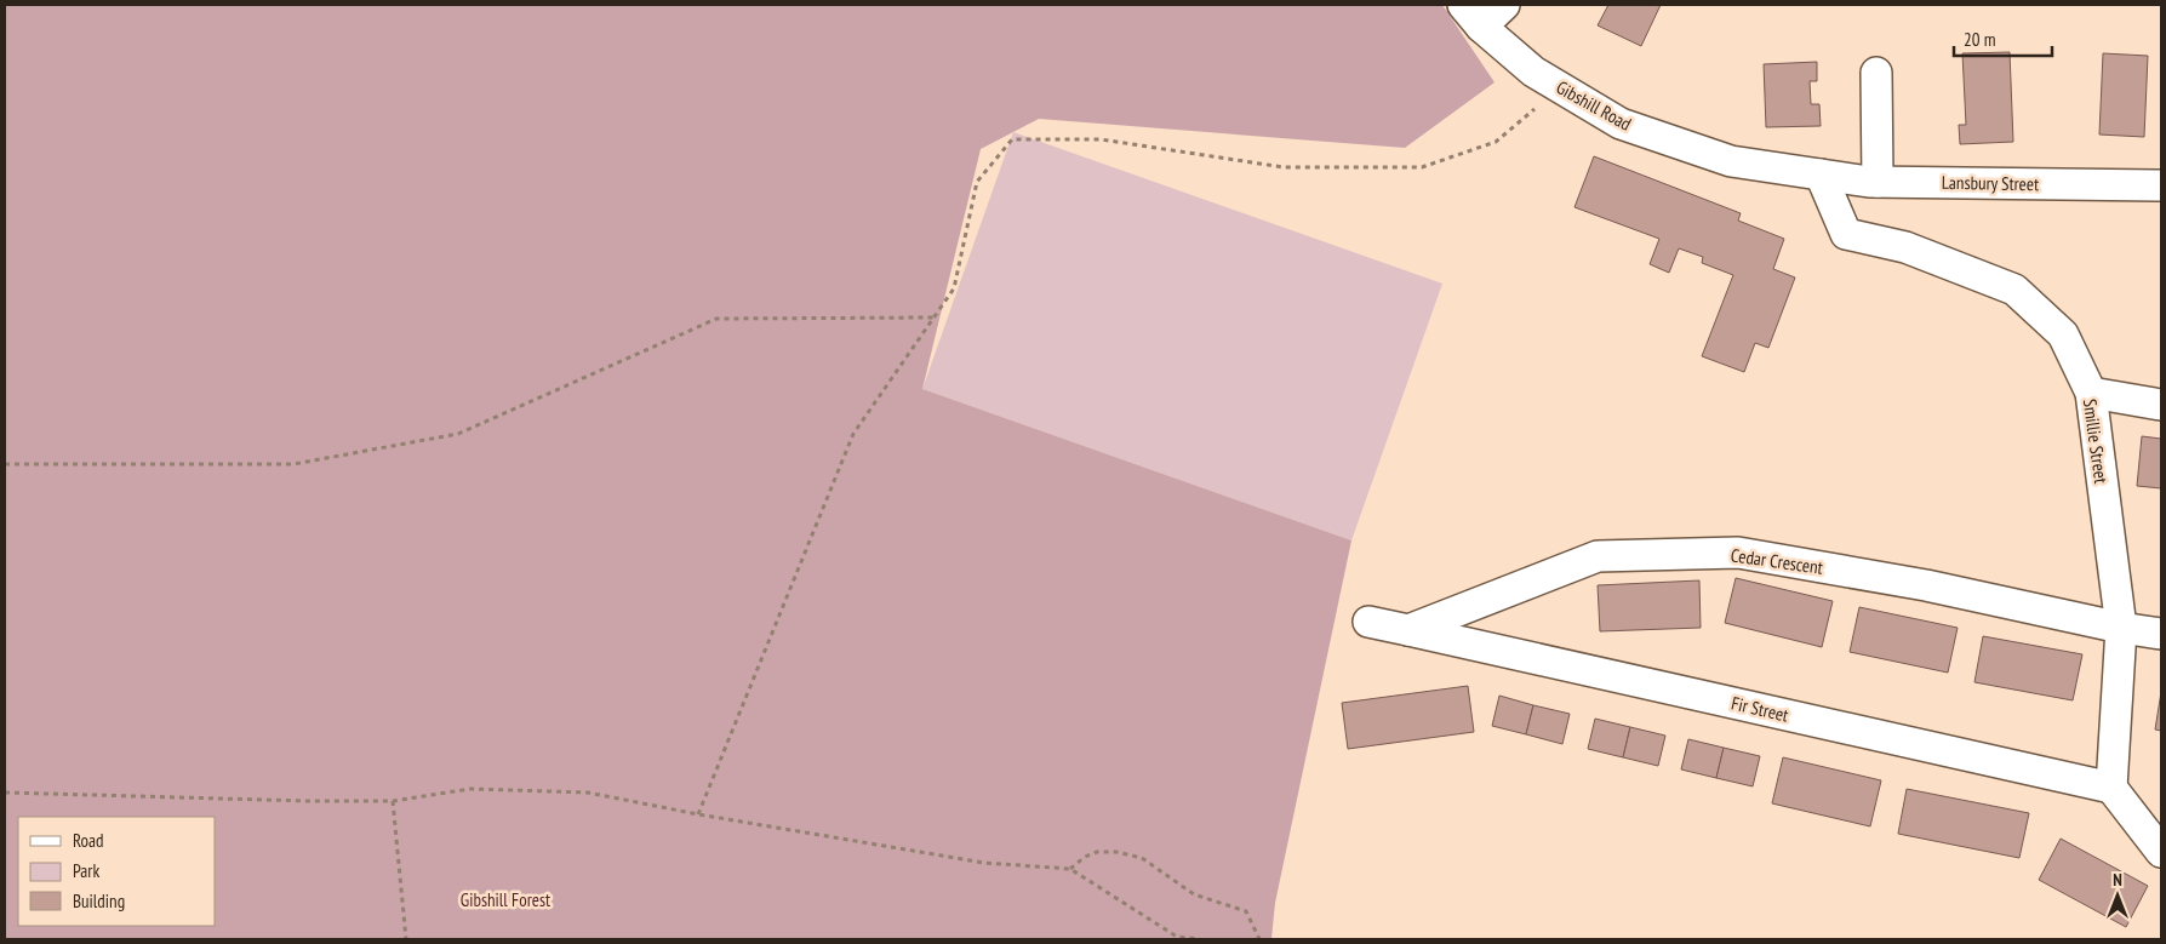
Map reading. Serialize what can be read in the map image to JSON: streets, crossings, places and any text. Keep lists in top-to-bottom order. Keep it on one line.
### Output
{"streets":{"street":["Gibshill Road","Lansbury Street","Smillie Street","Cedar Crescent","Fir Street"]},"crossings":[["Gibshill Road","Lansbury Street"],["Gibshill Road","Smillie Street"],["Lansbury Street","Smillie Street"],["Smillie Street","Cedar Crescent"],["Smillie Street","Fir Street"],["Cedar Crescent","Fir Street"]],"parks":["Gibshill Forest"],"legend":["Road","Park","Building"],"scale_bar":"20 m","north":"top"}
